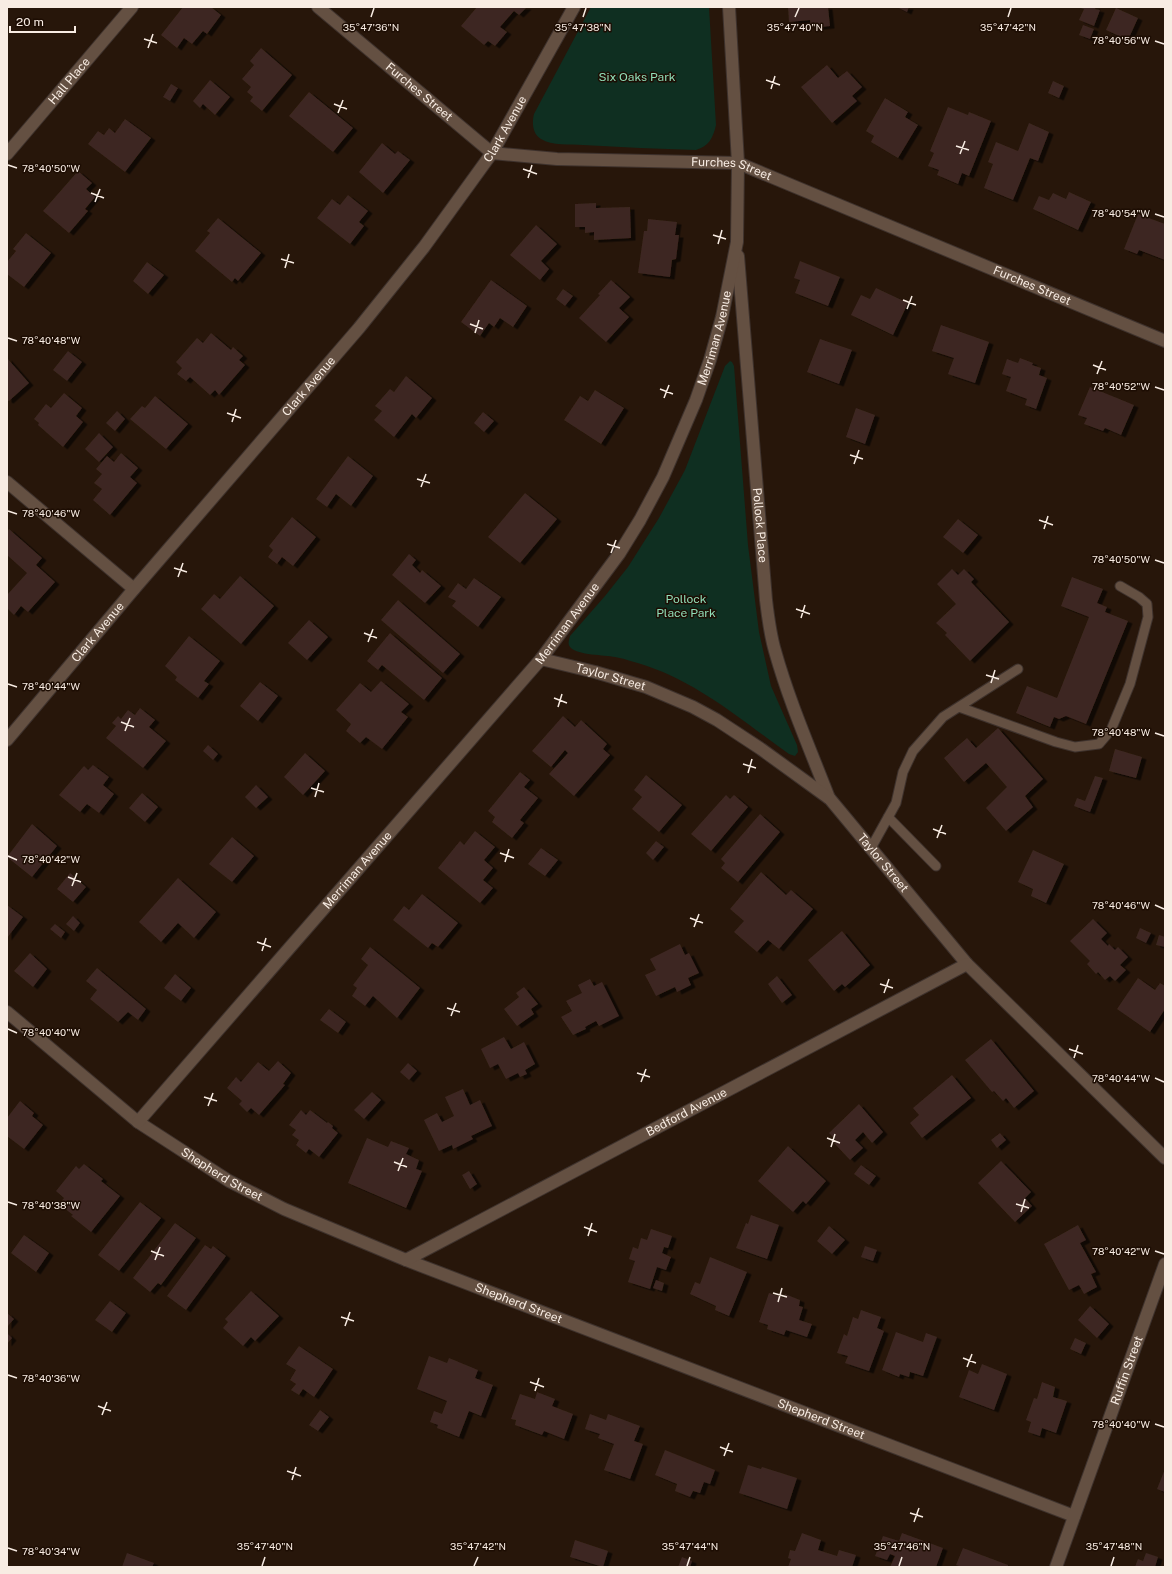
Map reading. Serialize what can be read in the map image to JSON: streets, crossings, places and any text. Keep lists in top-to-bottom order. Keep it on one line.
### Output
{"streets":{"street":["Hall Place","Furches Street","Clark Avenue","Merriman Avenue","Pollock Place","Taylor Street","Bedford Avenue","Shepherd Street","Ruffin Street"]},"crossings":[["Furches Street","Clark Avenue"],["Furches Street","Merriman Avenue"],["Merriman Avenue","Pollock Place"],["Merriman Avenue","Taylor Street"],["Merriman Avenue","Shepherd Street"],["Pollock Place","Taylor Street"],["Taylor Street","Bedford Avenue"],["Bedford Avenue","Shepherd Street"],["Shepherd Street","Ruffin Street"]],"parks":["Six Oaks Park","Pollock Place Park"],"scale_bar":"20 m","coordinates":["35°47'38\"N","35°47'40\"N","35°47'42\"N","35°47'36\"N","78°40'56\"W","78°40'50\"W","78°40'54\"W","78°40'48\"W","78°40'52\"W","78°40'46\"W","78°40'44\"W","78°40'42\"W","78°40'40\"W","78°40'38\"W","78°40'36\"W","35°47'44\"N","35°47'46\"N","35°47'48\"N","78°40'34\"W"]}
